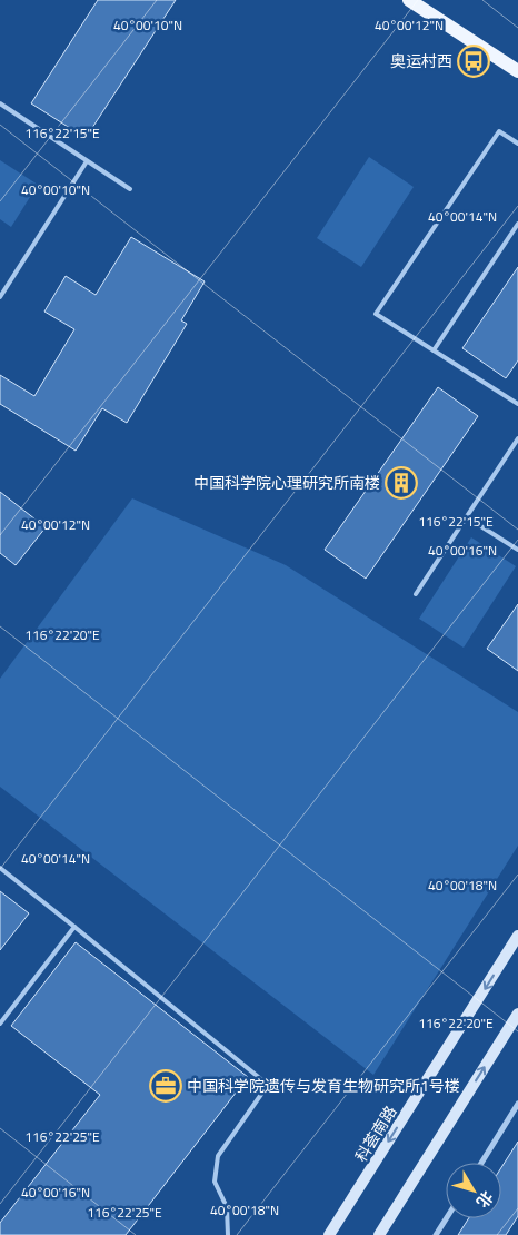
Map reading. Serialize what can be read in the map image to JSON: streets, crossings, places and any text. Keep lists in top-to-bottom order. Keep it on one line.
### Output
{"streets":{"street":["科荟南路"]},"places":{"bus stop":["奥运村西"],"building":["中国科学院心理研究所南楼"],"office":["中国科学院遗传与发育生物研究所1号楼"]},"north":"bottom right","coordinates":["40°00'10\"N","40°00'12\"N","116°22'15\"E","40°00'14\"N","40°00'16\"N","116°22'20\"E","40°00'18\"N","116°22'25\"E"]}
